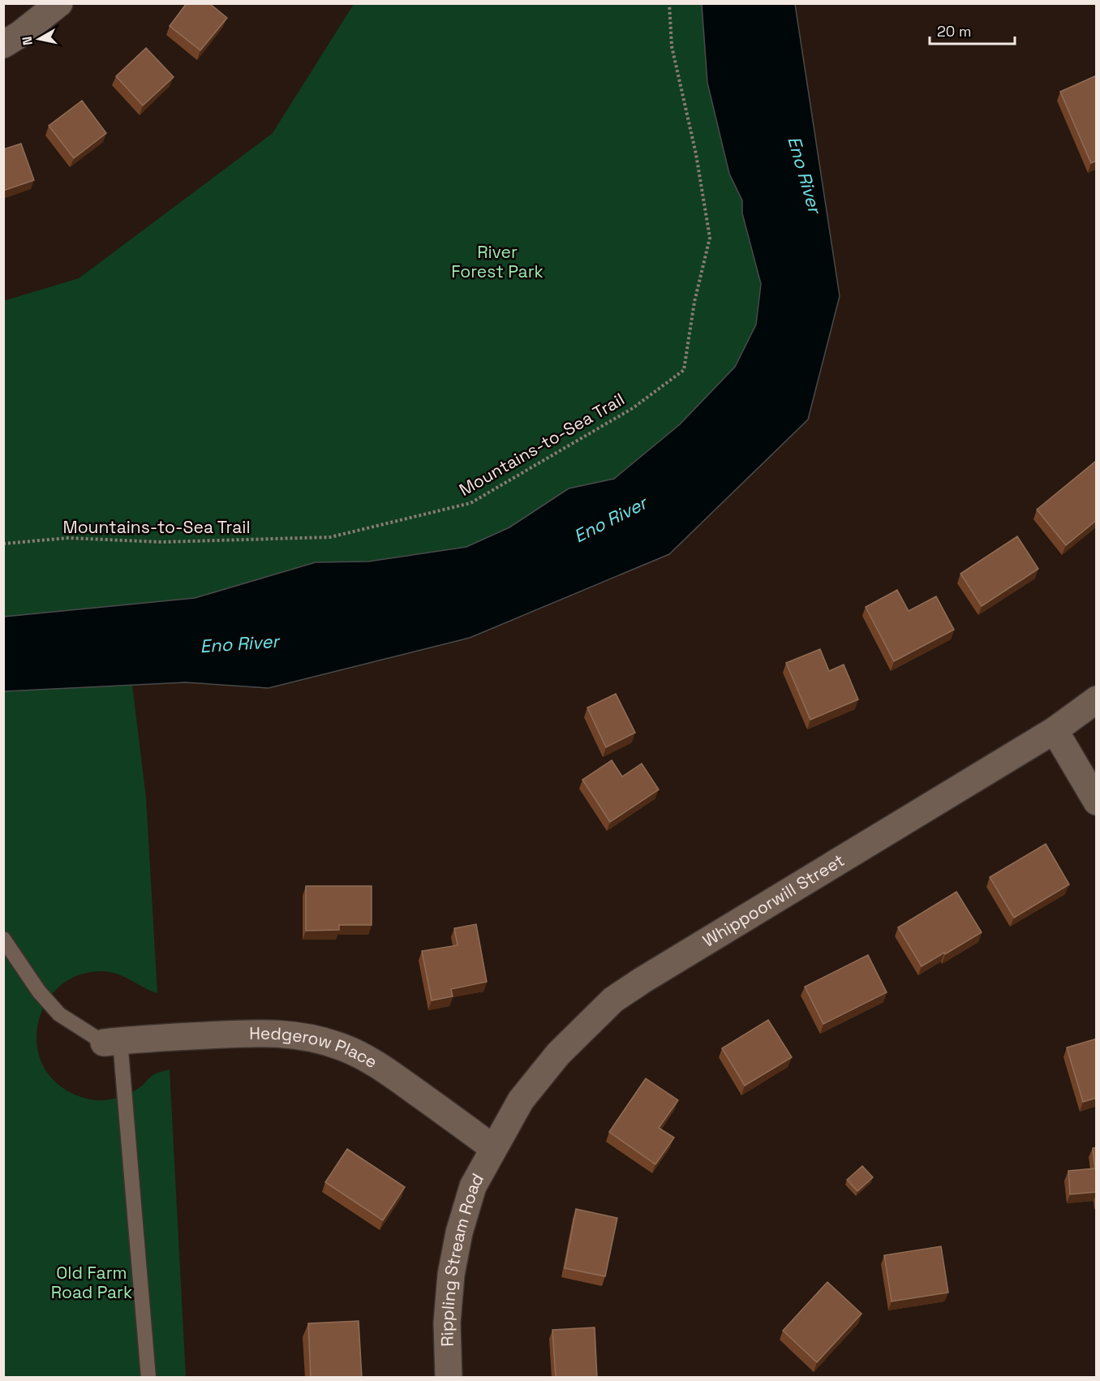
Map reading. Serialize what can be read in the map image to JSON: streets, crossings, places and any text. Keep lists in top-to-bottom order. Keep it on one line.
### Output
{"streets":{"street":["Whippoorwill Street","Hedgerow Place","Rippling Stream Road"],"path":["Mountains-to-Sea Trail"]},"crossings":[["Whippoorwill Street","Hedgerow Place"],["Whippoorwill Street","Rippling Stream Road"],["Hedgerow Place","Rippling Stream Road"]],"water":["Eno River"],"parks":["River Forest Park","Old Farm Road Park"],"scale_bar":"20 m","north":"left"}
